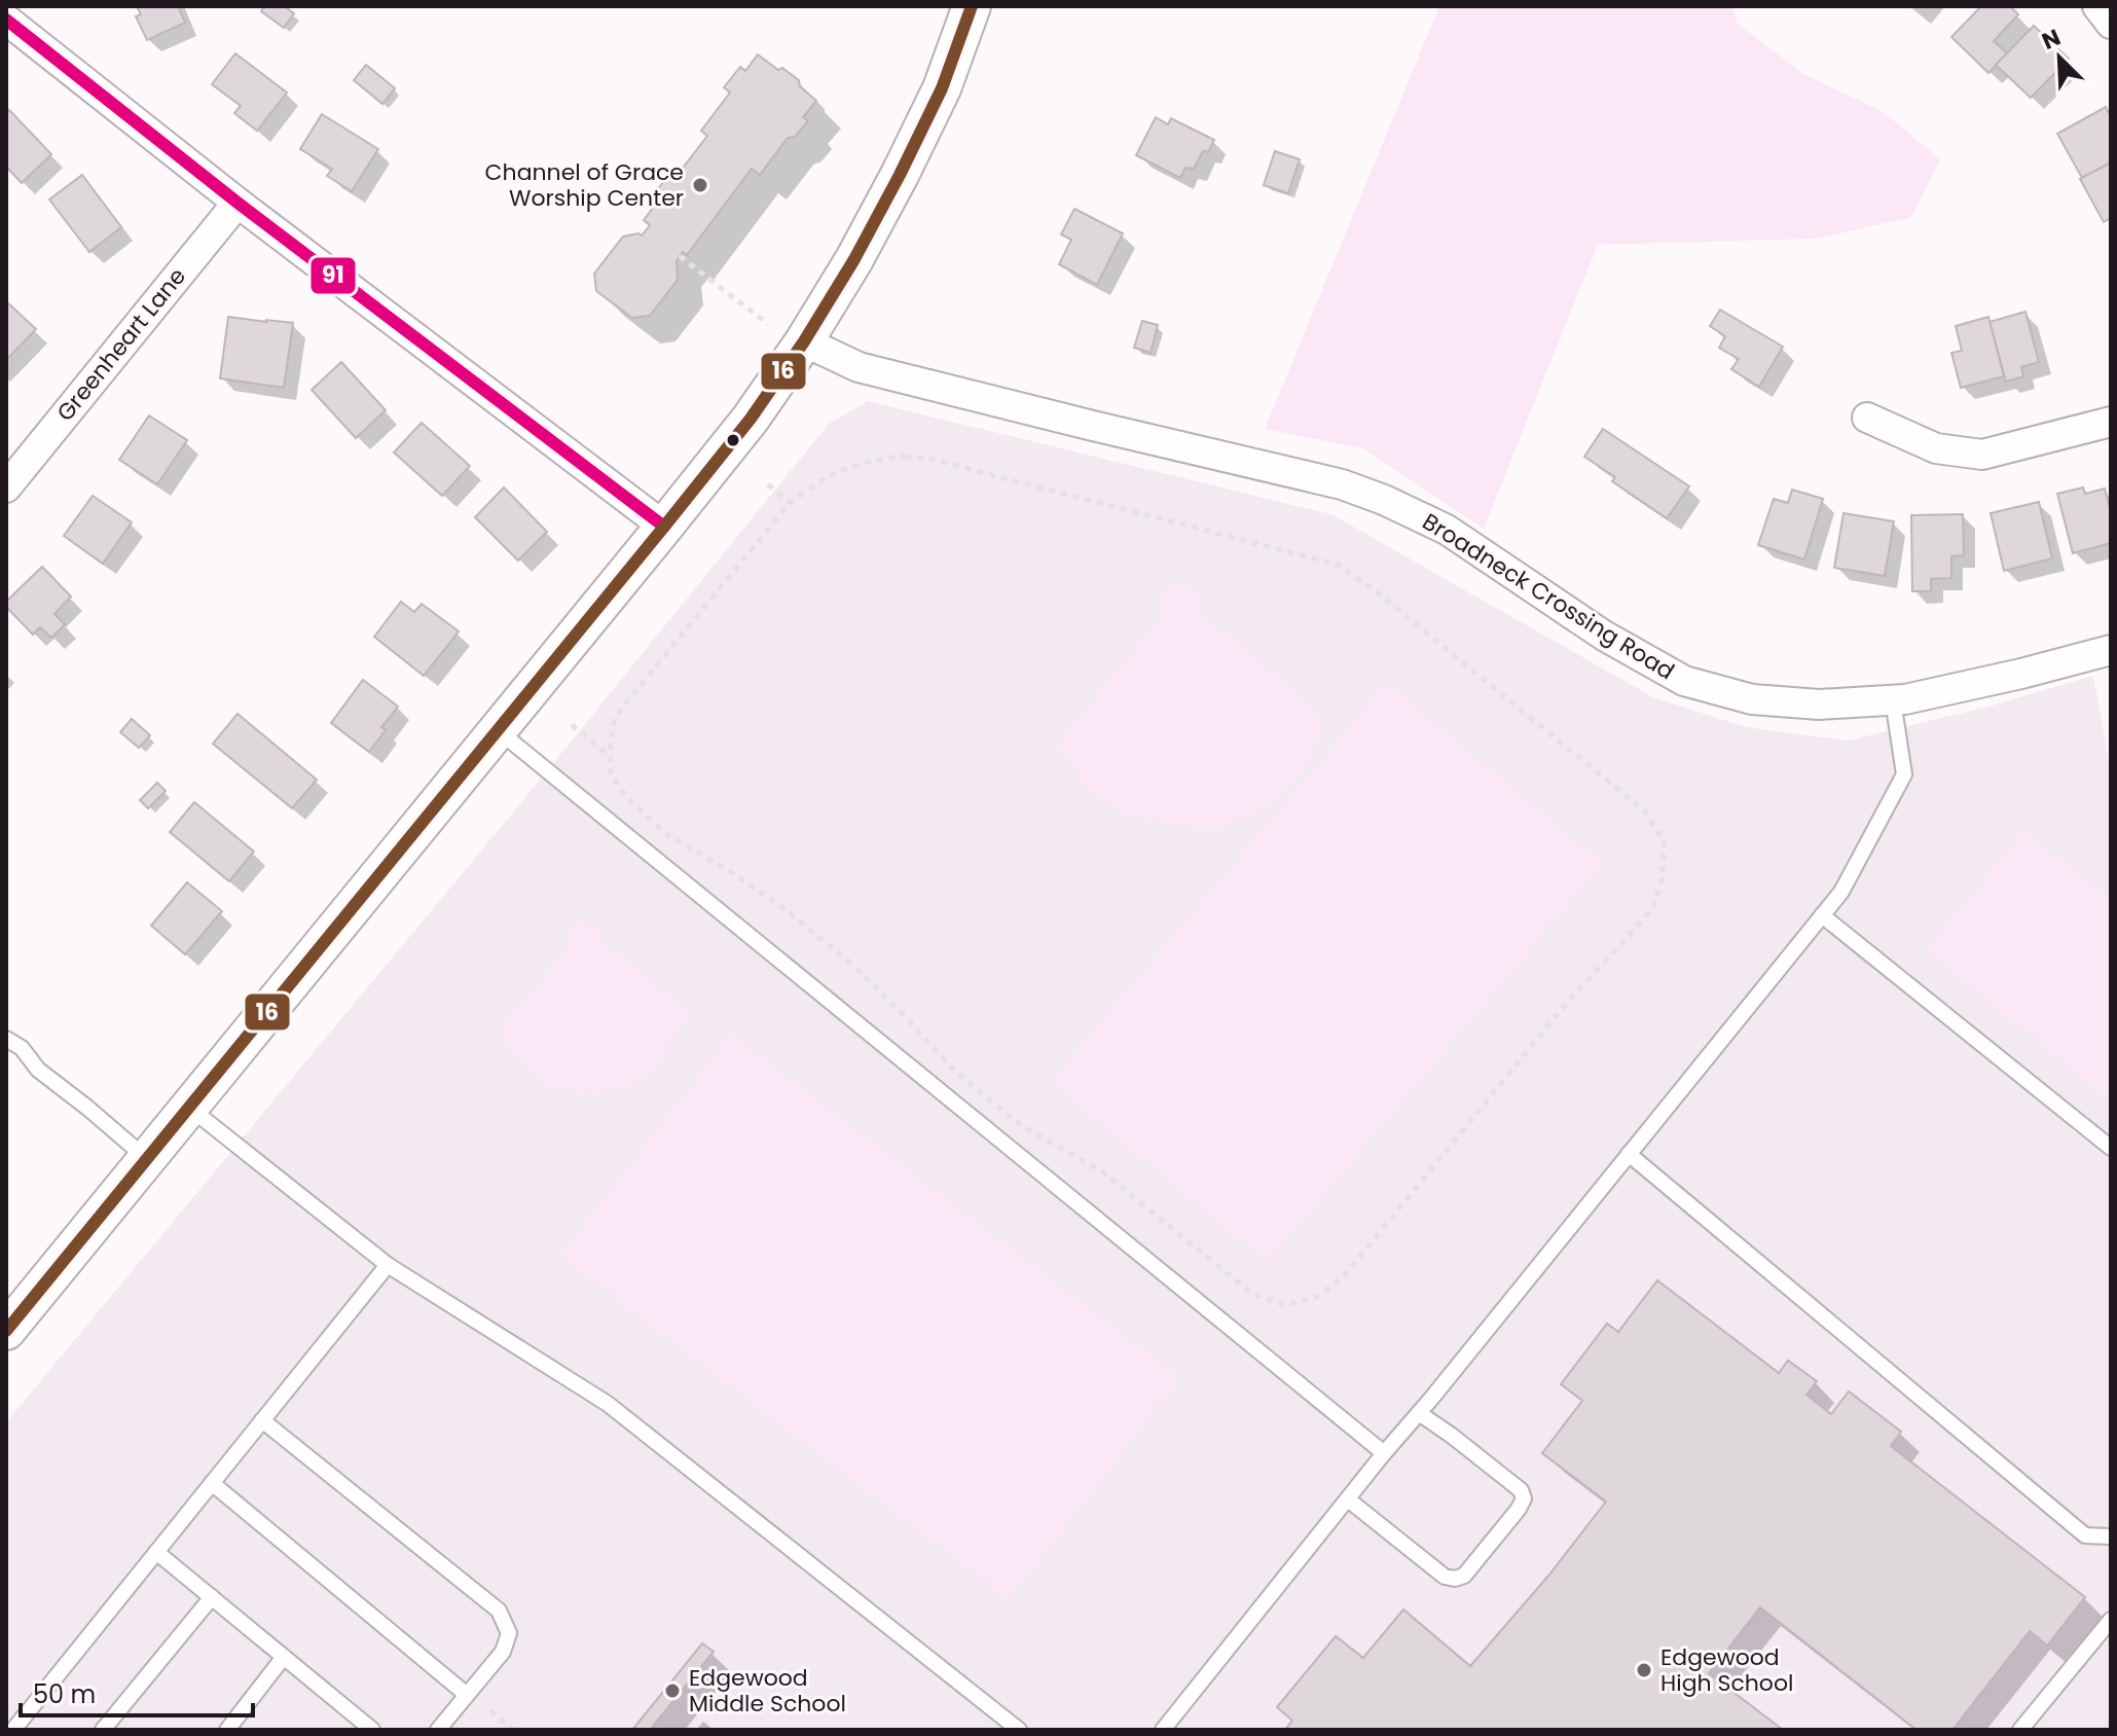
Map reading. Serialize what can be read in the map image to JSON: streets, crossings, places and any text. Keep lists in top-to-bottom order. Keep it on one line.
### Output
{"streets":{"street":["Greenheart Lane","Broadneck Crossing Road"]},"places":["Channel of Grace Worship Center","Edgewood High School","Edgewood Middle School"],"lines":["transit line 16","transit line 91"],"scale_bar":"50 m","north":"top left"}
